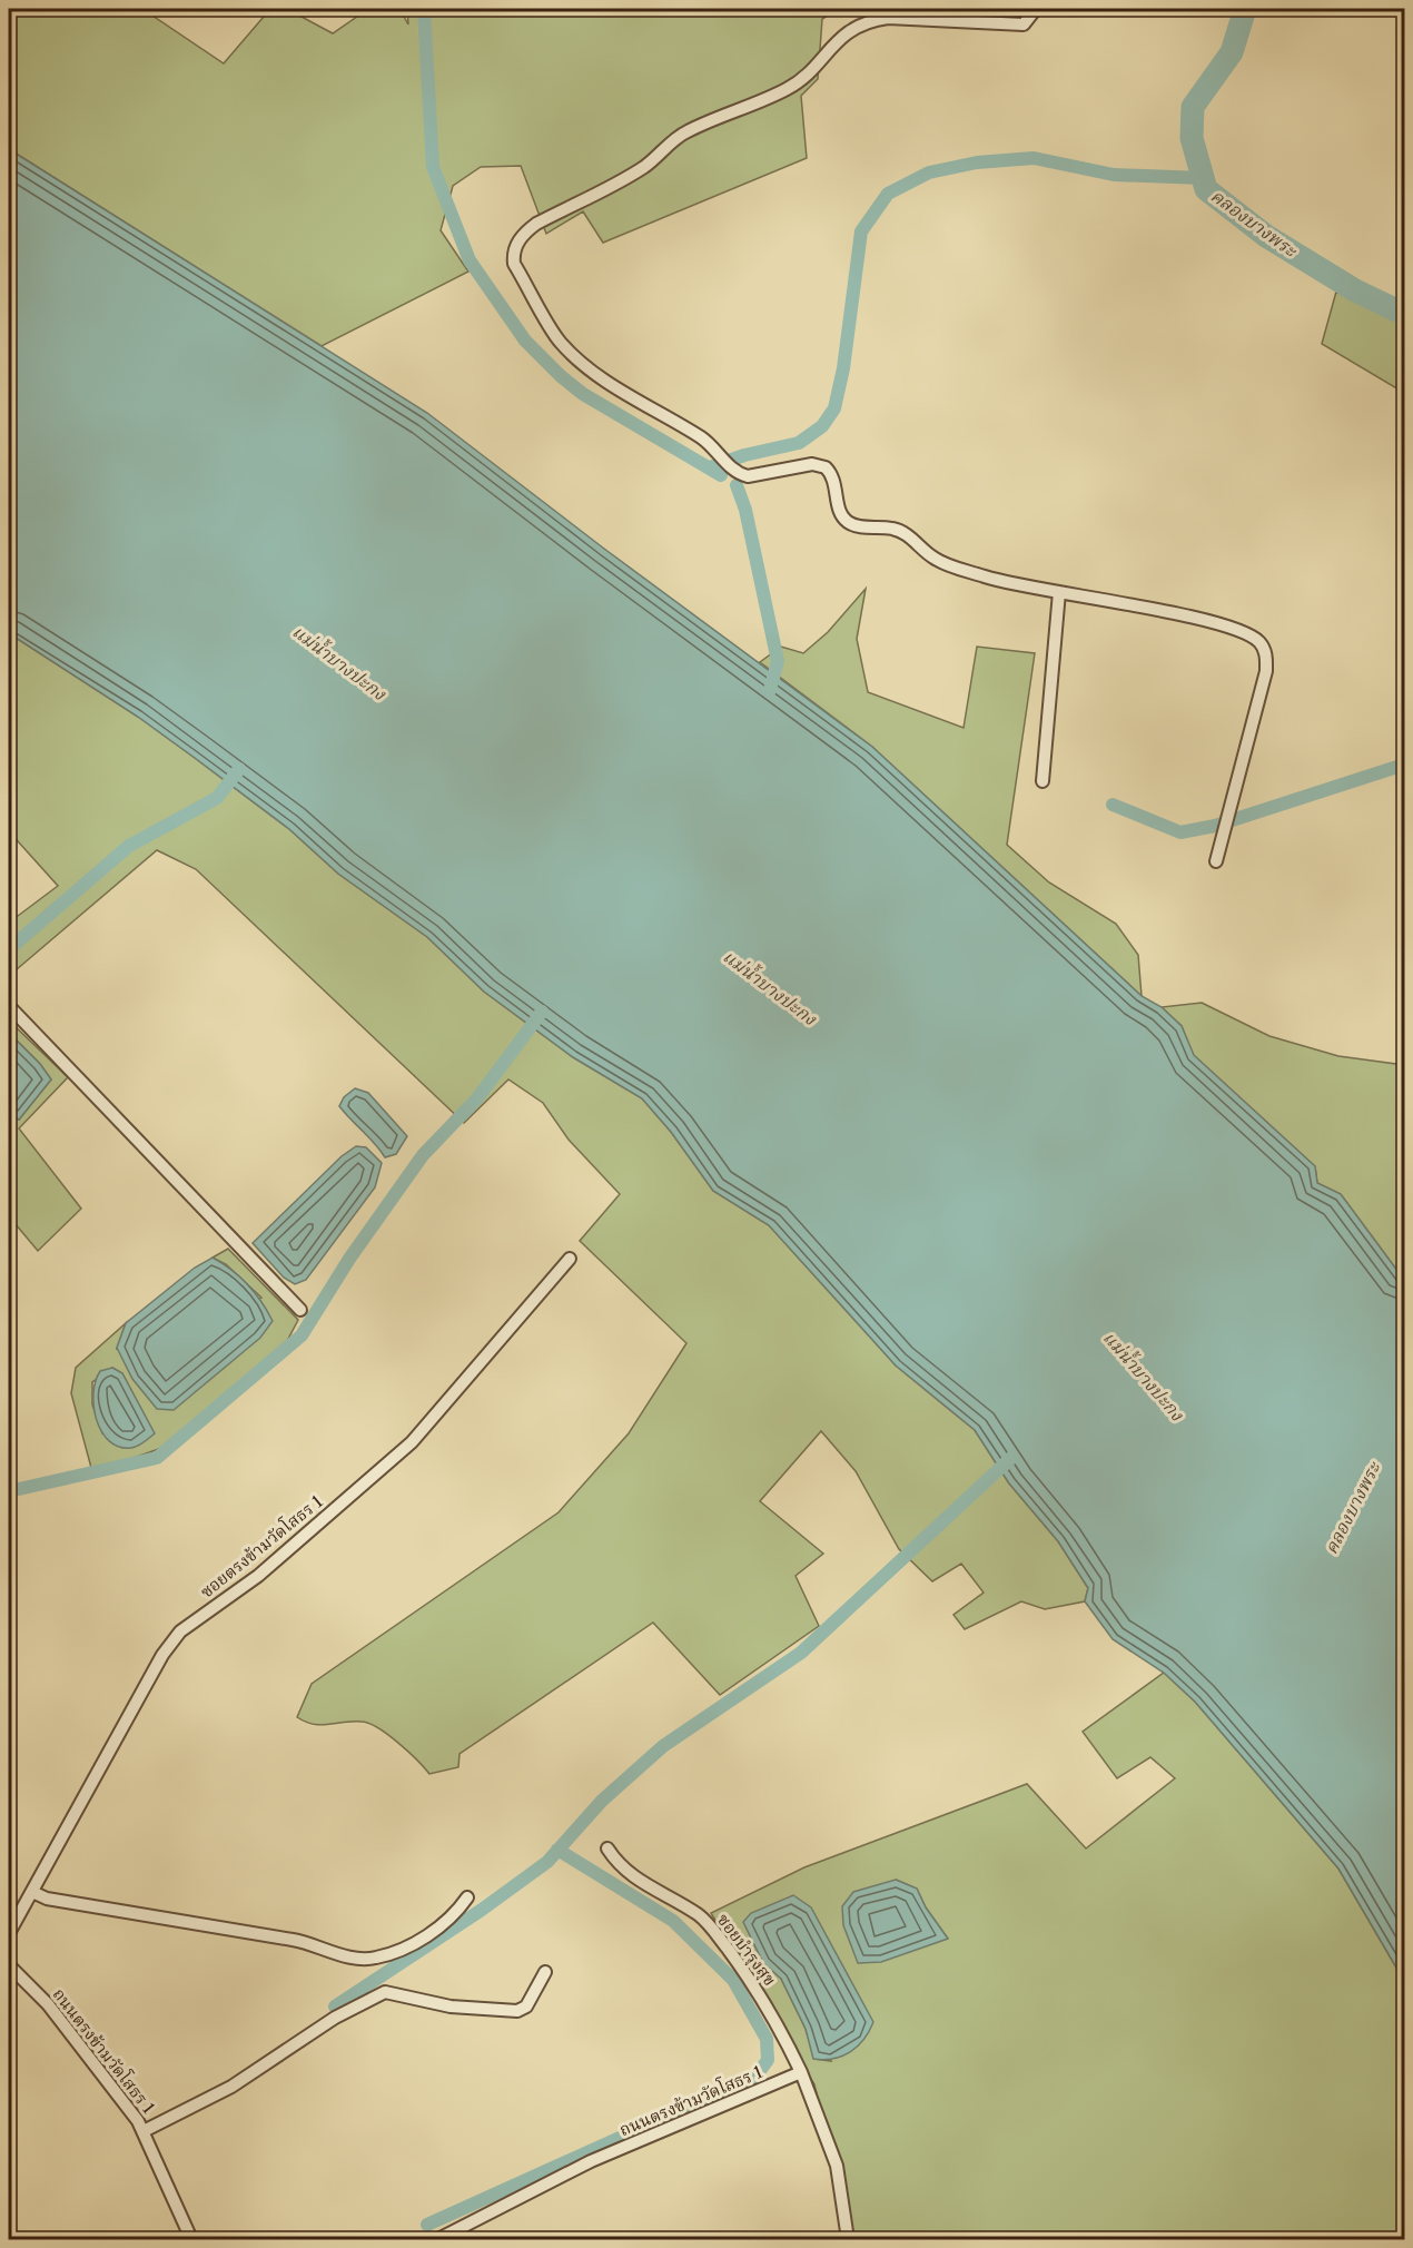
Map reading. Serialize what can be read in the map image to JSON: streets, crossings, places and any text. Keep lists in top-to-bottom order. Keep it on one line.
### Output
{"streets":{"street":["ซอยตรงข้ามวัดโสธร 1","ซอยบำรุงสุข","ถนนตรงข้ามวัดโสธร 1"]},"crossings":[["ซอยบำรุงสุข","ถนนตรงข้ามวัดโสธร 1"]],"water":["คลองบางพระ","แม่น้ำบางปะกง"]}
